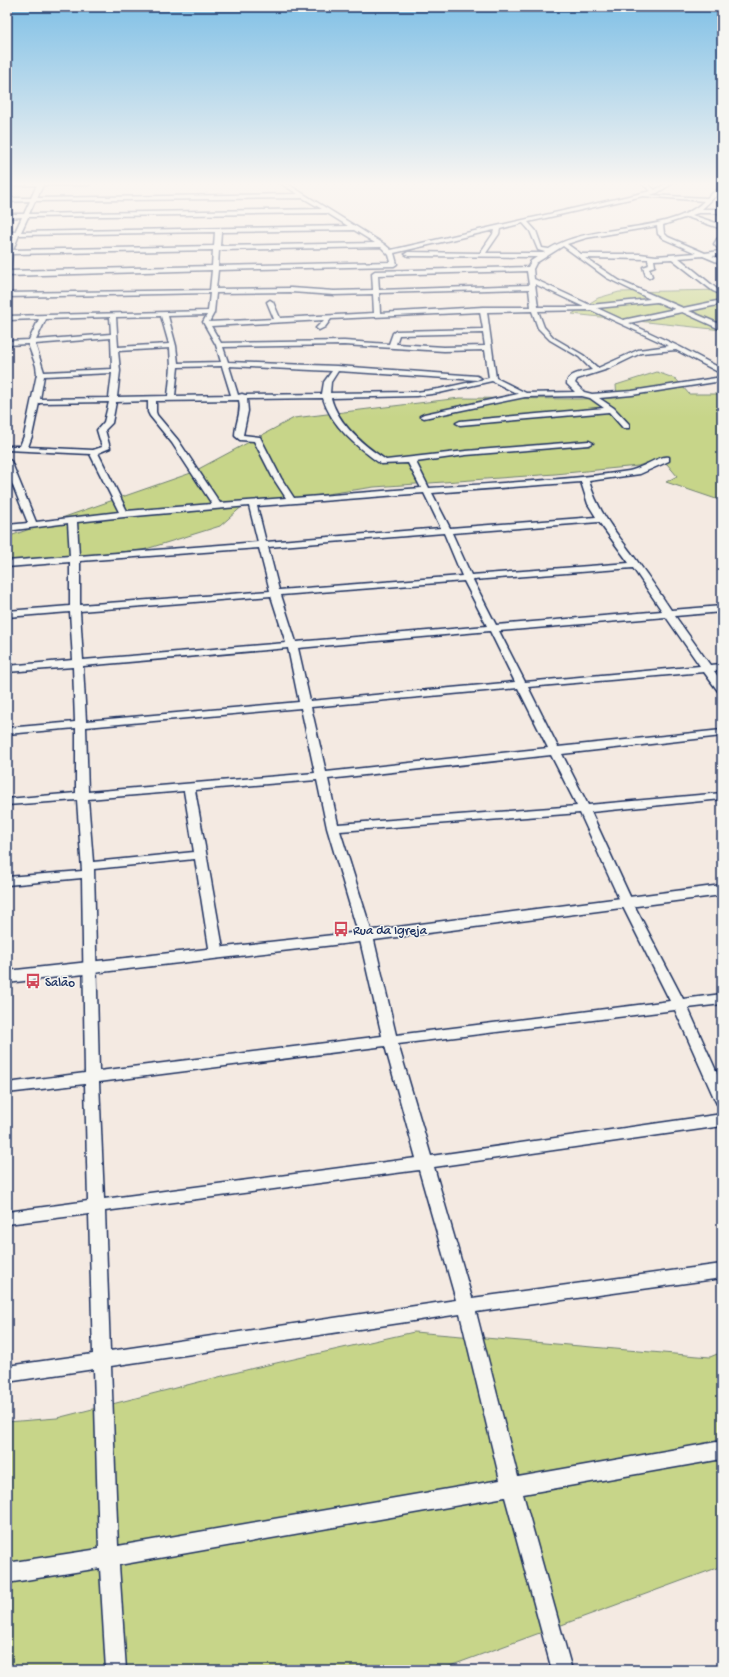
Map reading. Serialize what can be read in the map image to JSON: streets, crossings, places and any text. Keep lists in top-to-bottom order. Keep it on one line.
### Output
{"places":{"bus stop":["Rua da Igreja","Salão"]}}
